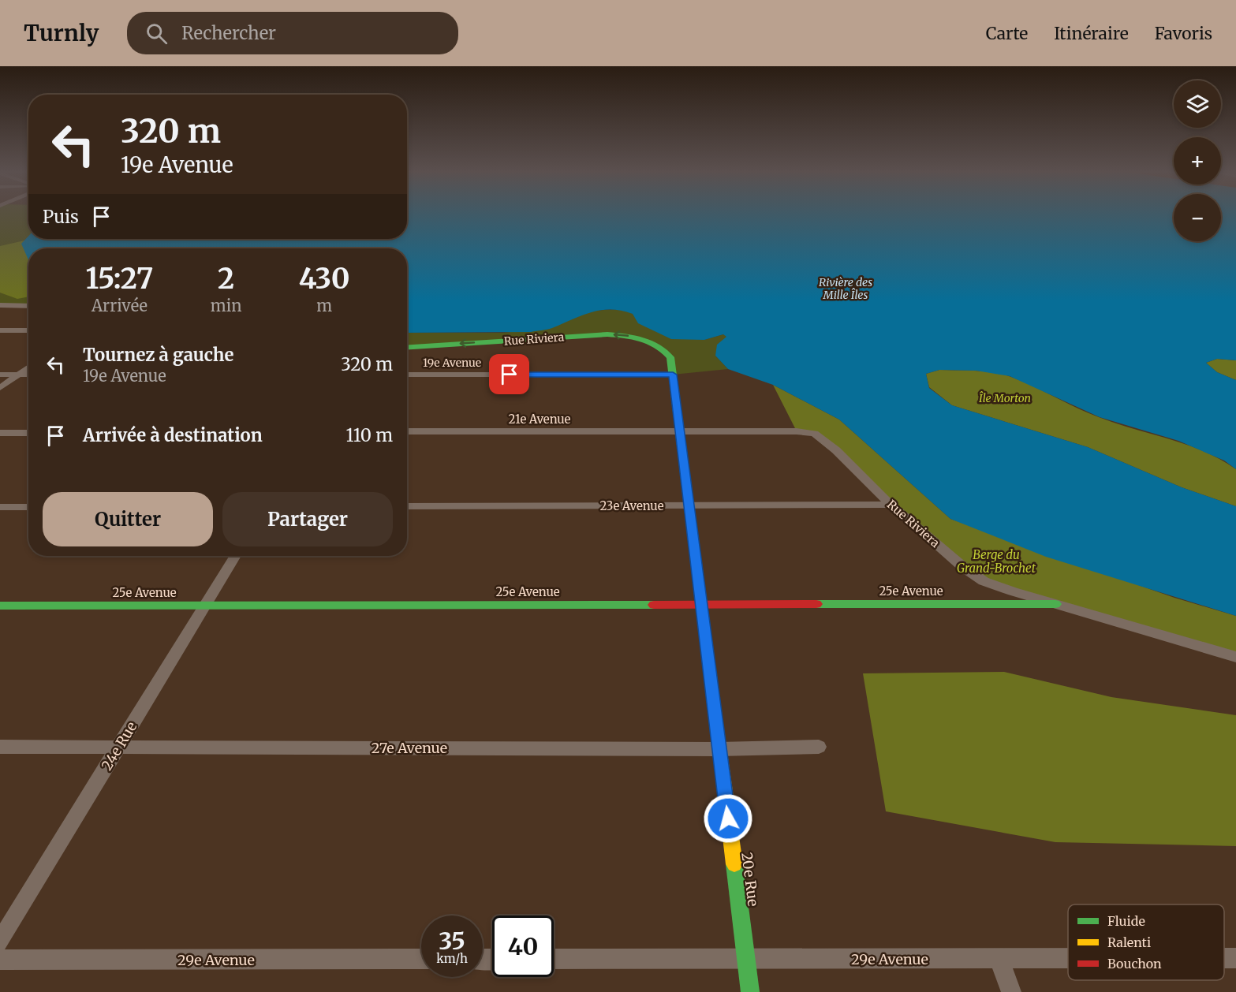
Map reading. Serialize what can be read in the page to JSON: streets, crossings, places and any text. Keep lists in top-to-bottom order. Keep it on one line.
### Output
{"streets":{"street":["Rue Riviera","19e Avenue","21e Avenue","23e Avenue","25e Avenue","24e Rue","27e Avenue","20e Rue","29e Avenue"]},"crossings":[["Rue Riviera","21e Avenue"],["Rue Riviera","23e Avenue"],["Rue Riviera","25e Avenue"],["Rue Riviera","20e Rue"],["19e Avenue","20e Rue"],["21e Avenue","20e Rue"],["23e Avenue","20e Rue"],["25e Avenue","24e Rue"],["25e Avenue","20e Rue"],["24e Rue","27e Avenue"],["27e Avenue","20e Rue"],["20e Rue","29e Avenue"]],"water":["Rivière des Mille Îles"],"parks":["Île Morton","Berge du Grand-Brochet"],"legend":["Fluide","Ralenti","Bouchon"],"page":{"header":"Turnly","search":"Rechercher","nav":["Carte","Itinéraire","Favoris"],"map_buttons":["+","−"],"turn":["320 m","19e Avenue"],"then":"Puis","eta":["15:27","Arrivée","2","min","430","m"],"list":[{"name":"Tournez à gauche","note":"19e Avenue","value":"320 m"},{"name":"Arrivée à destination","value":"110 m"}],"buttons":["Quitter","Partager"],"speed":"35 km/h","limit":"40"}}
